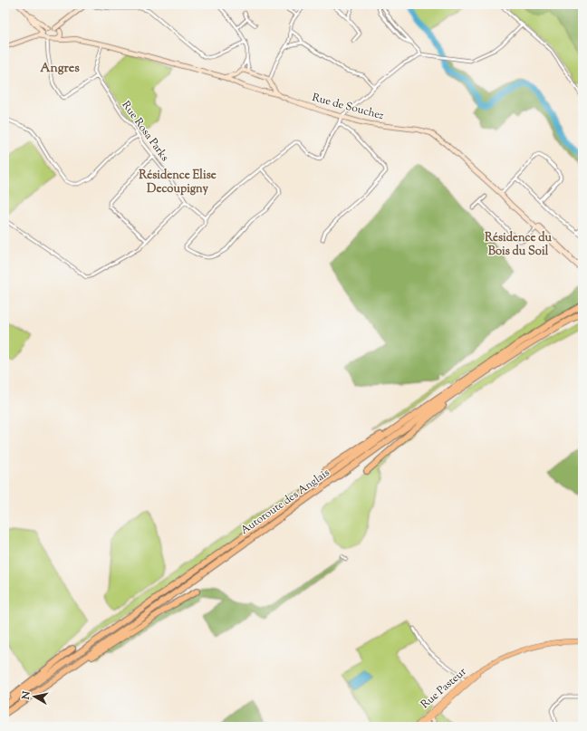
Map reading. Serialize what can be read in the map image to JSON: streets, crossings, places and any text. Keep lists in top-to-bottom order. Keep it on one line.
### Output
{"streets":{"highway":["Autoroute des Anglais"],"main road":["Rue de Souchez","Rue Pasteur"],"street":["Rue Rosa Parks"]},"districts":["Angres","Résidence Elise Decoupigny","Résidence du Bois du Soil"],"north":"left"}
